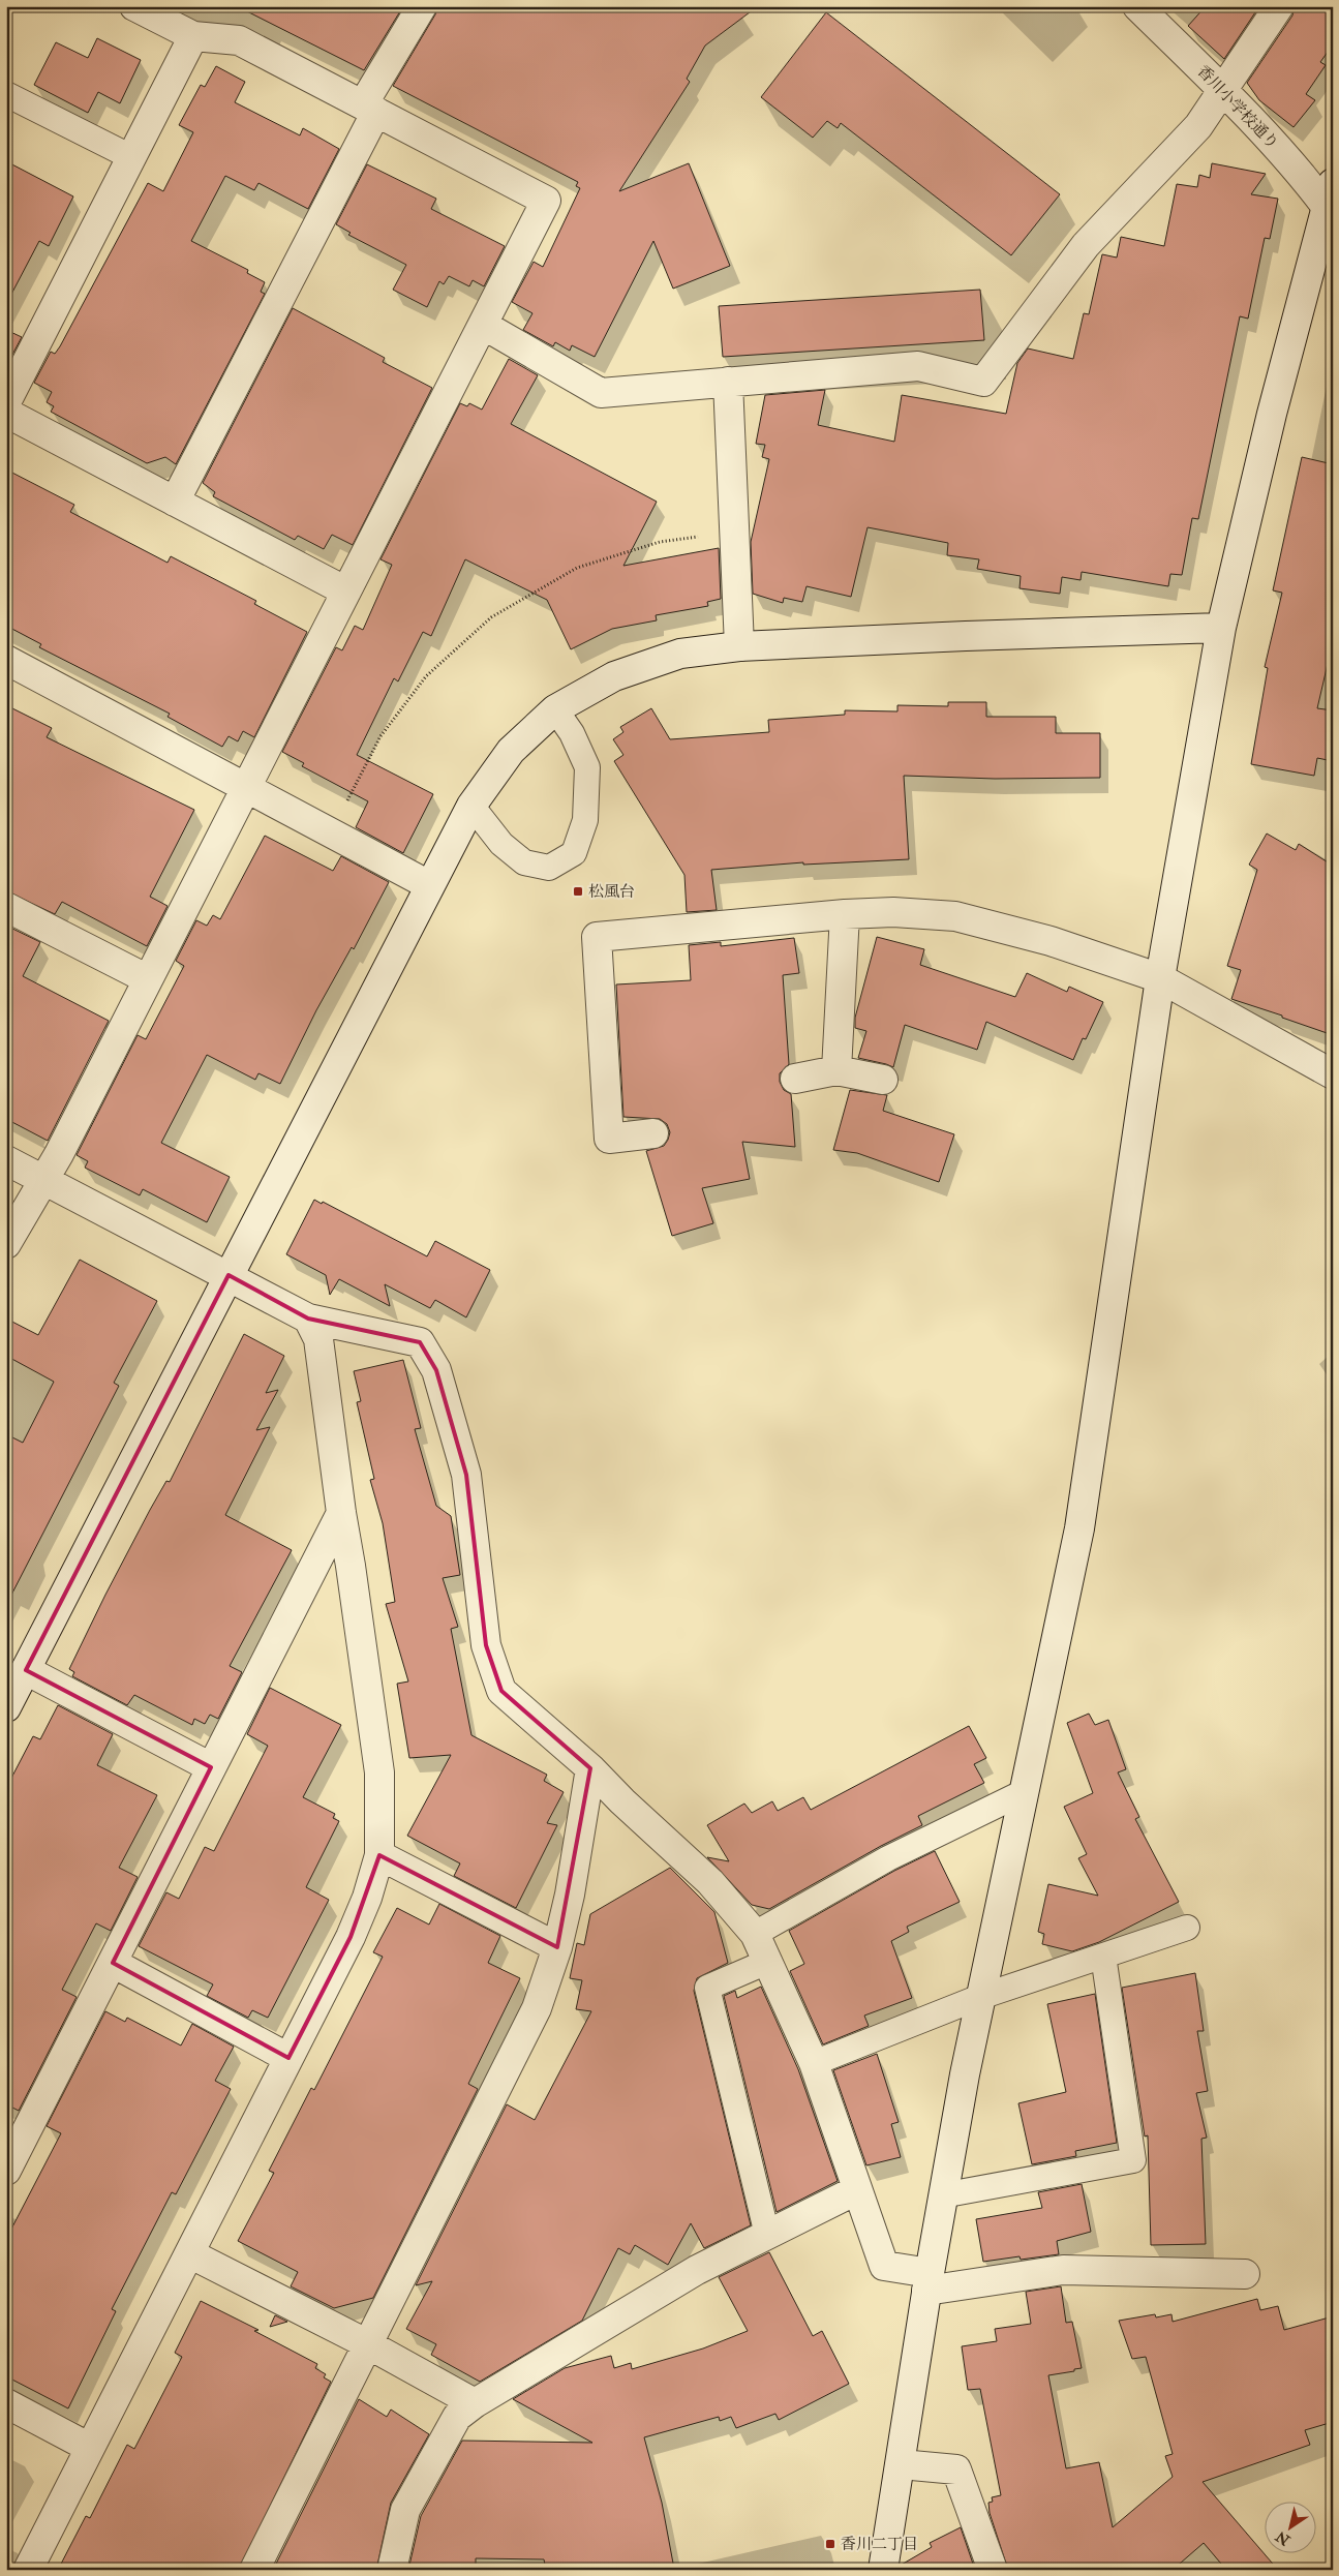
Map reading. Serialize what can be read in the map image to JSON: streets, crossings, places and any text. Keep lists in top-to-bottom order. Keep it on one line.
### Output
{"streets":{"street":["香川小学校通り"]},"places":{"transit":["松風台","香川二丁目"]},"north":"bottom left"}
